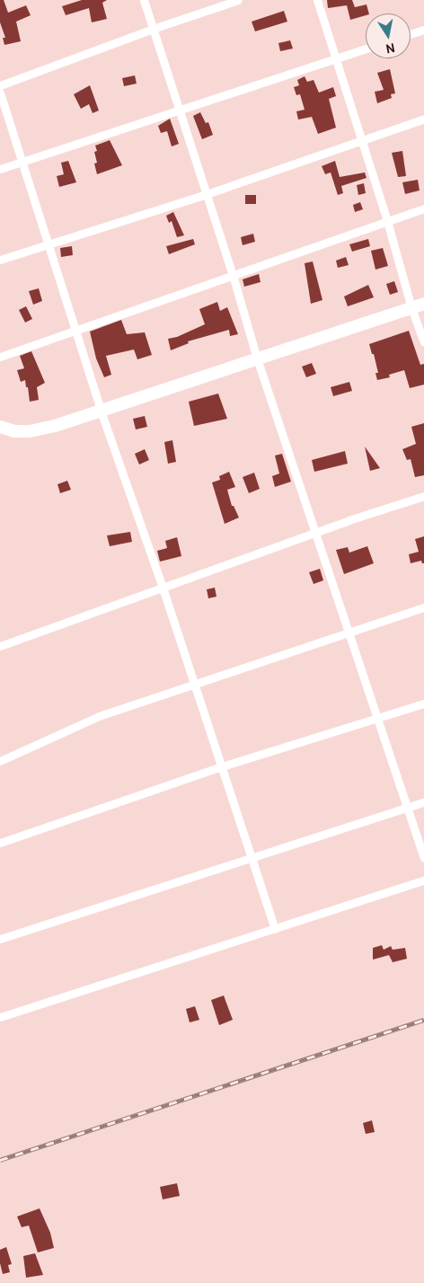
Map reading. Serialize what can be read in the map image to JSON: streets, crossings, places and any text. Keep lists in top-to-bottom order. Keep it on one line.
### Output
{"north":"bottom"}
